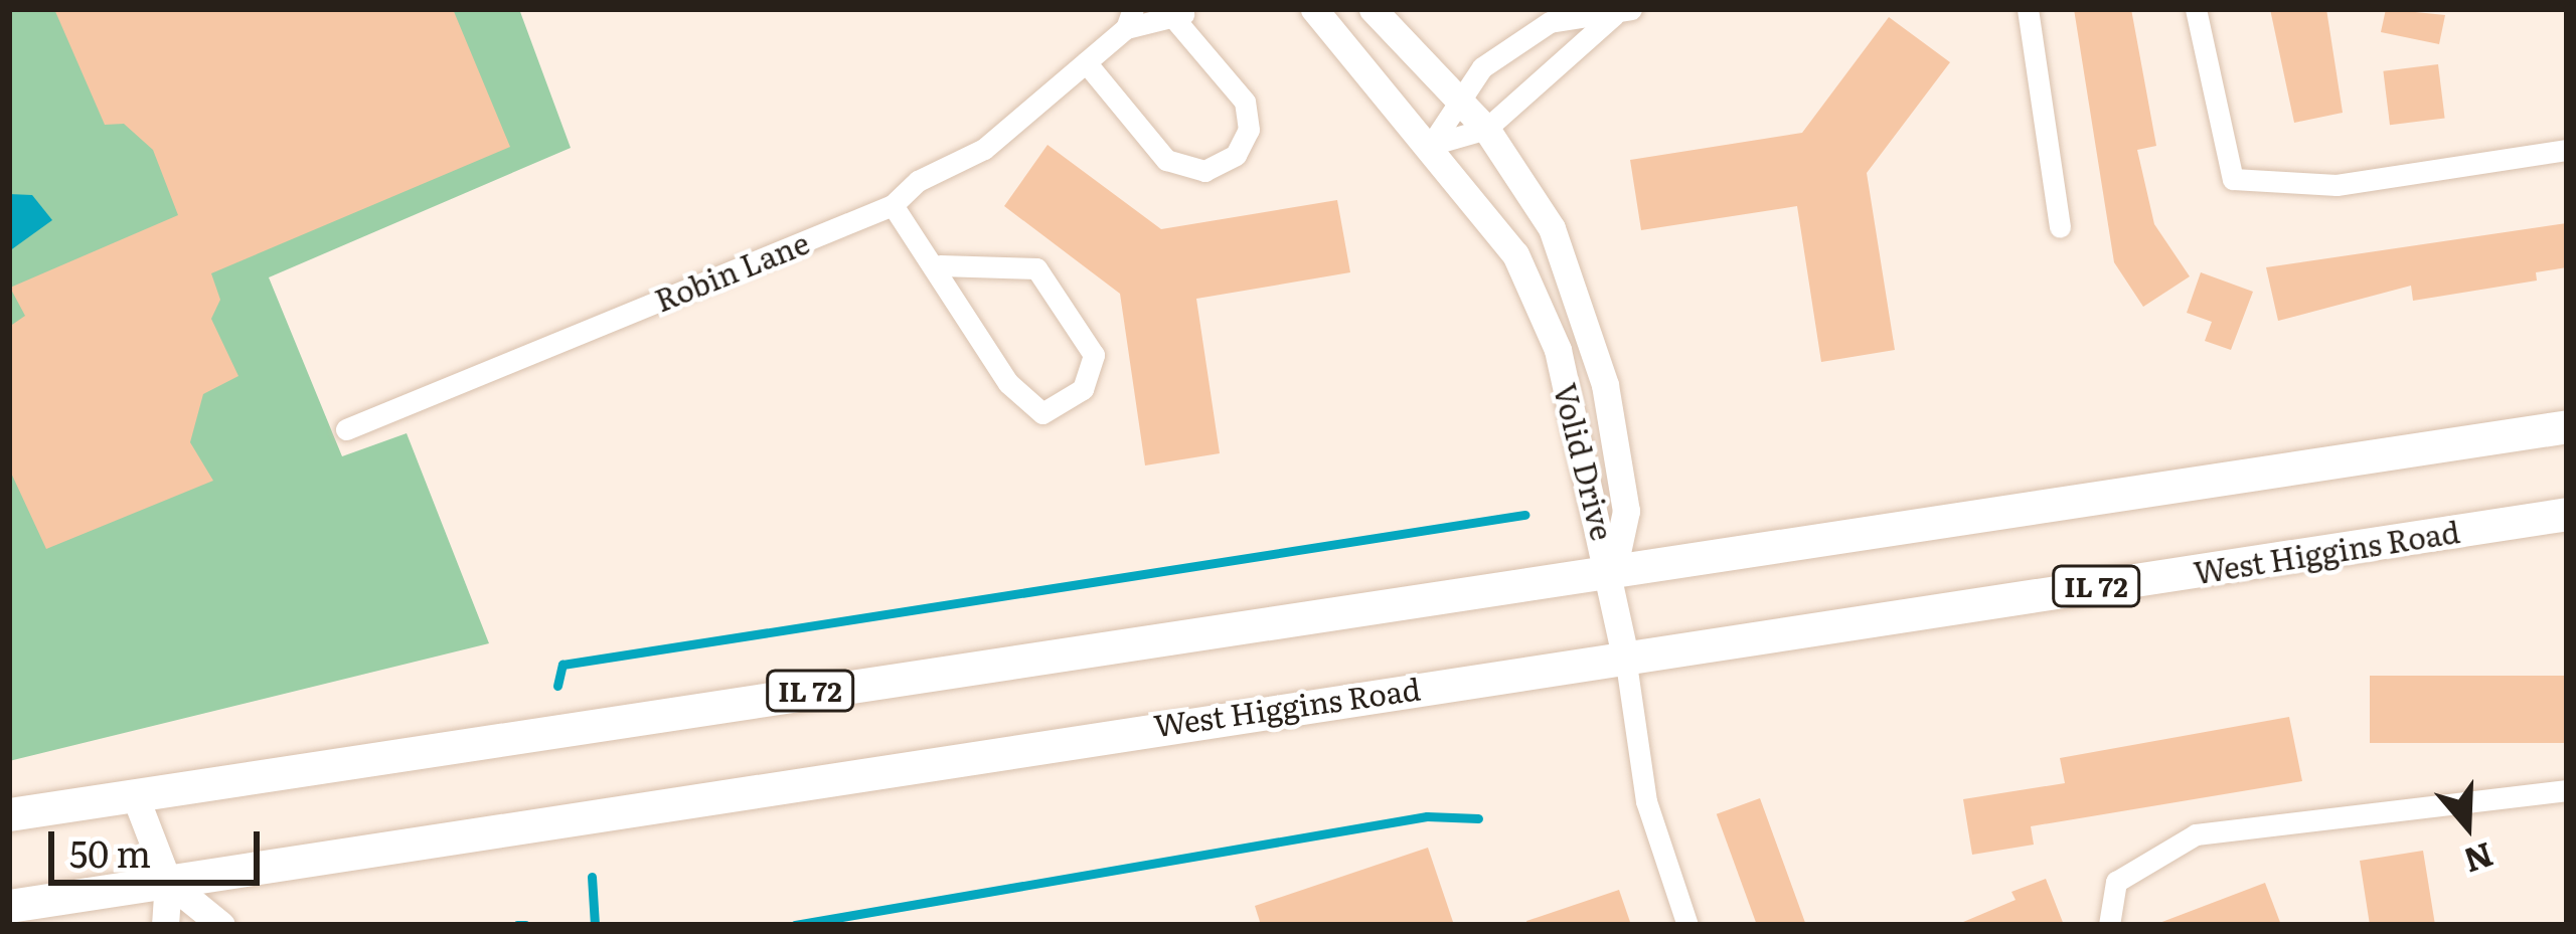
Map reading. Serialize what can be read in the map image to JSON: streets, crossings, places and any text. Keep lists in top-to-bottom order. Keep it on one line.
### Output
{"streets":{"main road":["West Higgins Road","IL 72"],"street":["Robin Lane","Volid Drive"]},"crossings":[["Volid Drive","IL 72"]],"scale_bar":"50 m","north":"bottom"}
